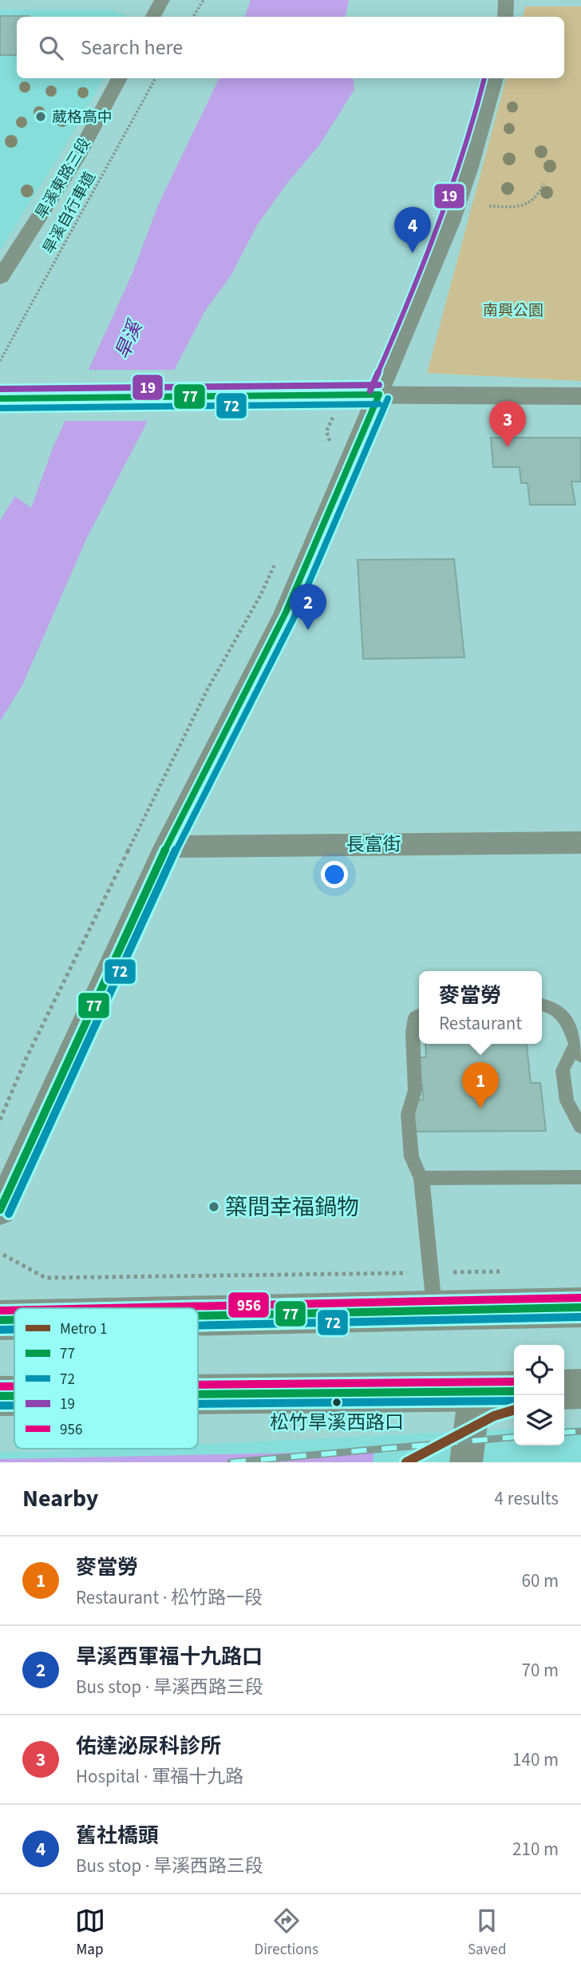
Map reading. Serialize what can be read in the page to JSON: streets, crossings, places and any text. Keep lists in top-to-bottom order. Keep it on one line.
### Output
{"streets":{"street":["旱溪東路三段","長富街"],"path":["旱溪自行車道"]},"water":["旱溪"],"parks":["南興公園"],"places":["葳格高中","築間幸福鍋物","松竹旱溪西路口"],"lines":["transit line 19","transit line 77","transit line 72","transit line 956","metro line 1"],"legend":["Metro 1","77","72","19","956"],"page":{"search":"Search here","pins":["4","3","2","1"],"popup":["麥當勞","Restaurant"],"heading":["Nearby","4 results"],"list":[{"mark":"1","name":"麥當勞","note":"Restaurant · 松竹路一段","value":"60 m"},{"mark":"2","name":"旱溪西軍福十九路口","note":"Bus stop · 旱溪西路三段","value":"70 m"},{"mark":"3","name":"佑達泌尿科診所","note":"Hospital · 軍福十九路","value":"140 m"},{"mark":"4","name":"舊社橋頭","note":"Bus stop · 旱溪西路三段","value":"210 m"}],"nav":["Map","Directions","Saved"]}}
